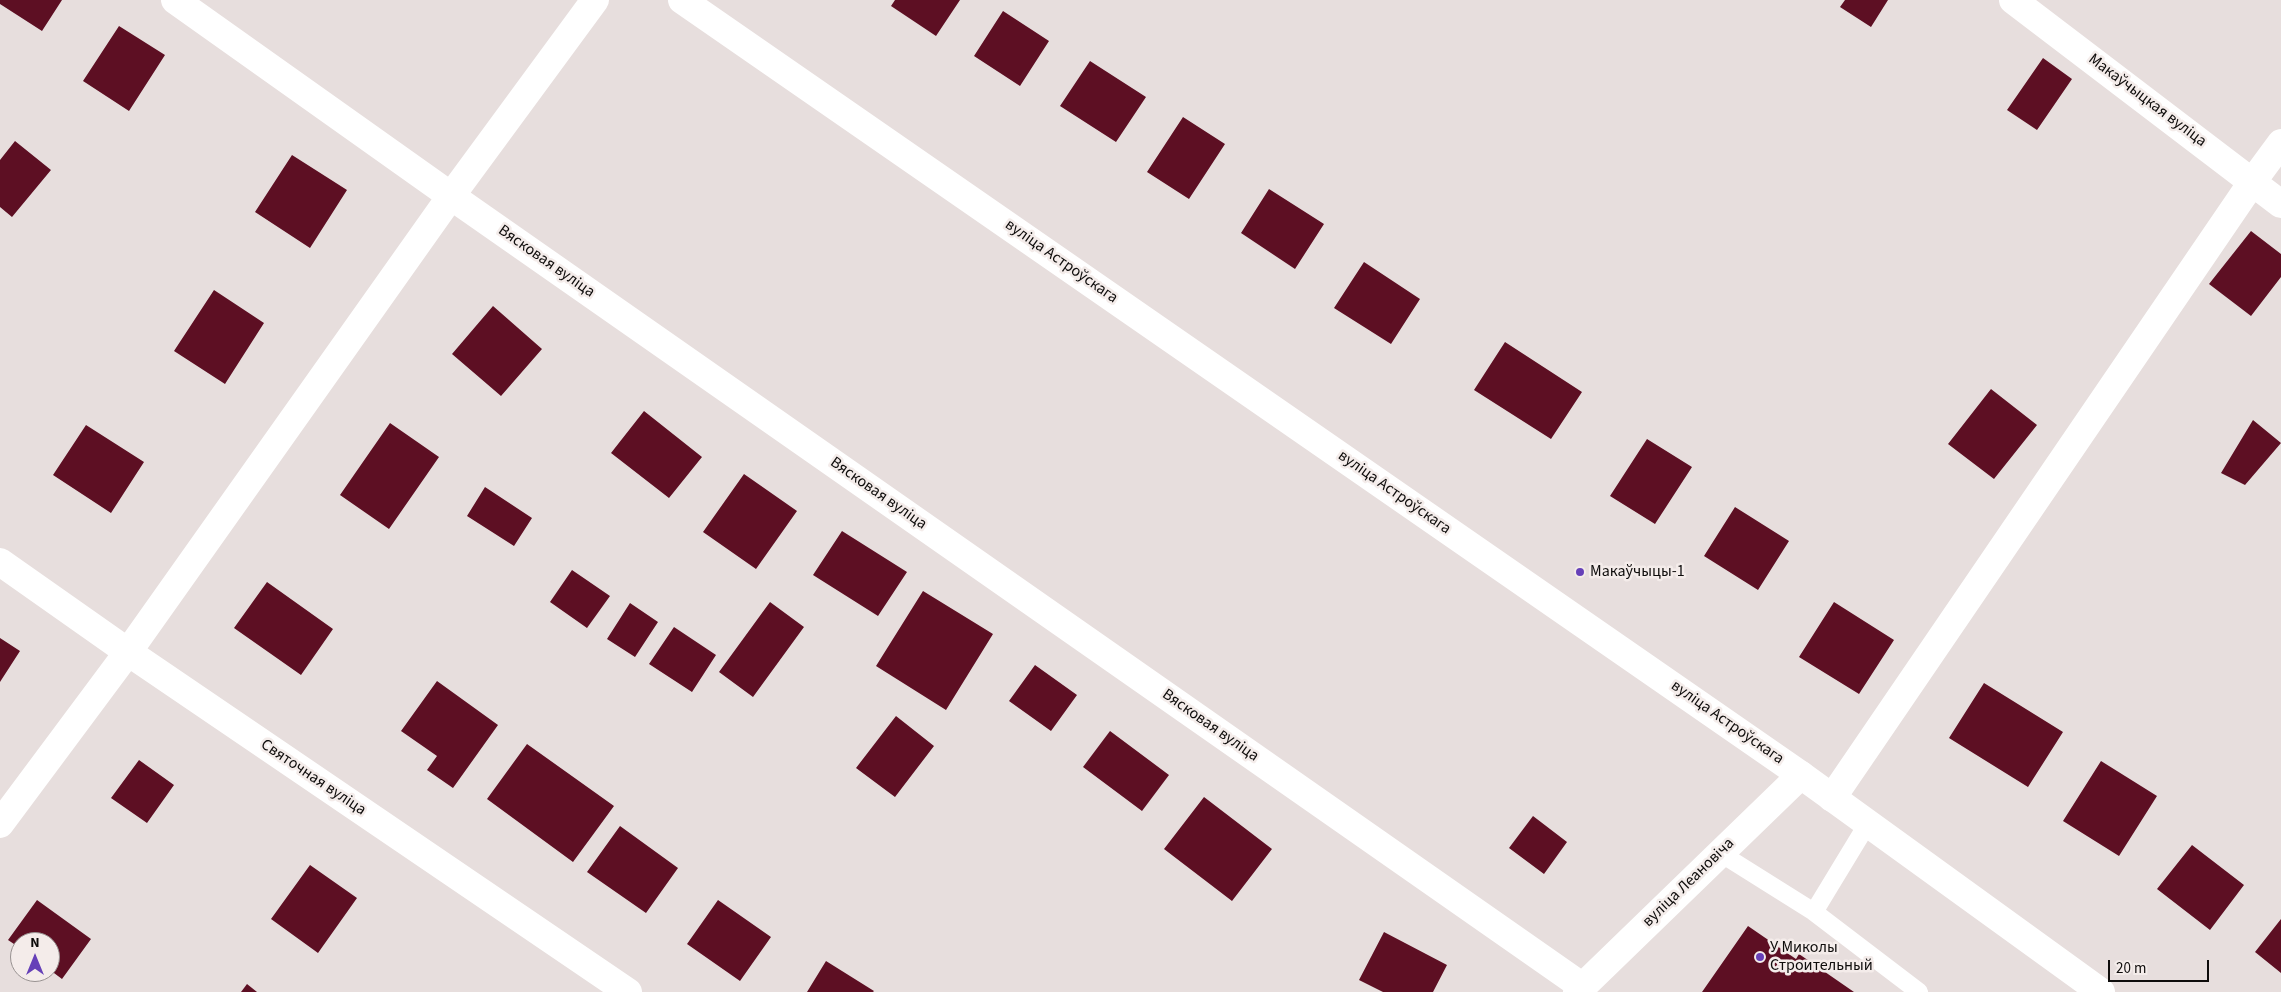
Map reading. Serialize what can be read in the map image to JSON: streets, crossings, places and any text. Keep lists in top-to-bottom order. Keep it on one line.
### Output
{"streets":{"street":["Макаўчыцкая вуліца","Вясковая вуліца","вуліца Астроўскага","Святочная вуліца","вуліца Леановіча"]},"crossings":[["Вясковая вуліца","вуліца Леановіча"],["вуліца Астроўскага","вуліца Леановіча"]],"places":["Макаўчыцы-1","У Миколы Строительный"],"scale_bar":"20 m","north":"top"}
